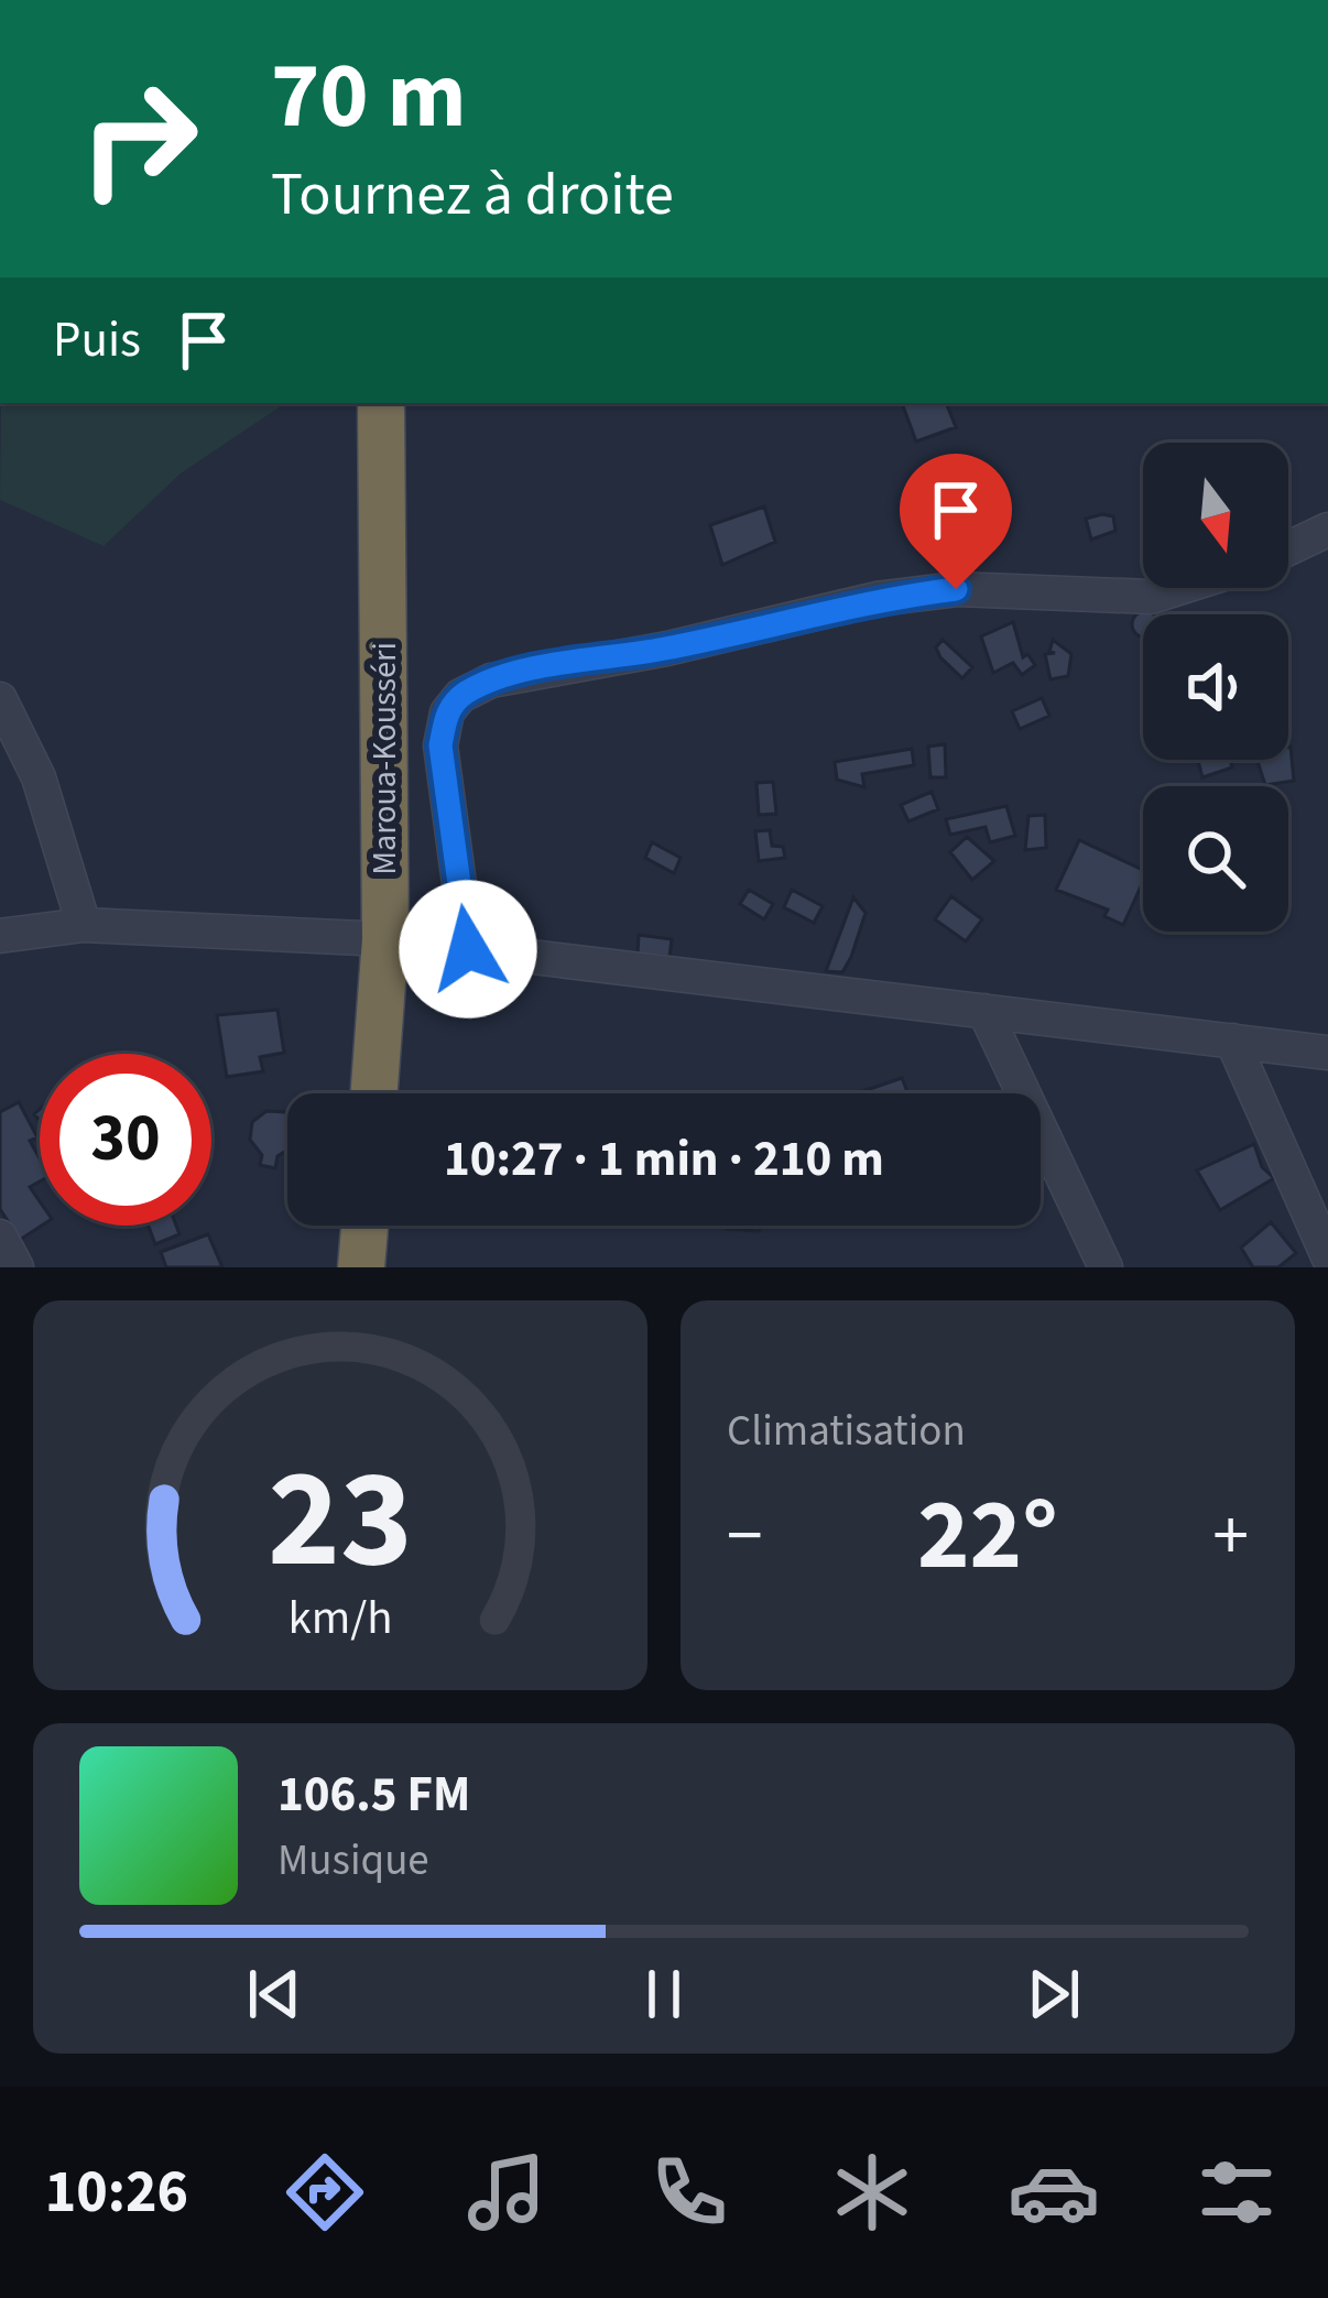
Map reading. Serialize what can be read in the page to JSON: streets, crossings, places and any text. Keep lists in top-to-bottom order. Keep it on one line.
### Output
{"streets":{"highway":["Maroua-Kousséri"]},"north":"bottom","page":{"turn":["70 m","Tournez à droite"],"then":"Puis","limit":"30","trip":"10:27 · 1 min · 210 m","tile":"Climatisation","heat":["−","22°","+"],"song":["106.5 FM","Musique"],"tabs":"10:26","gauge":["23","km/h"]}}
